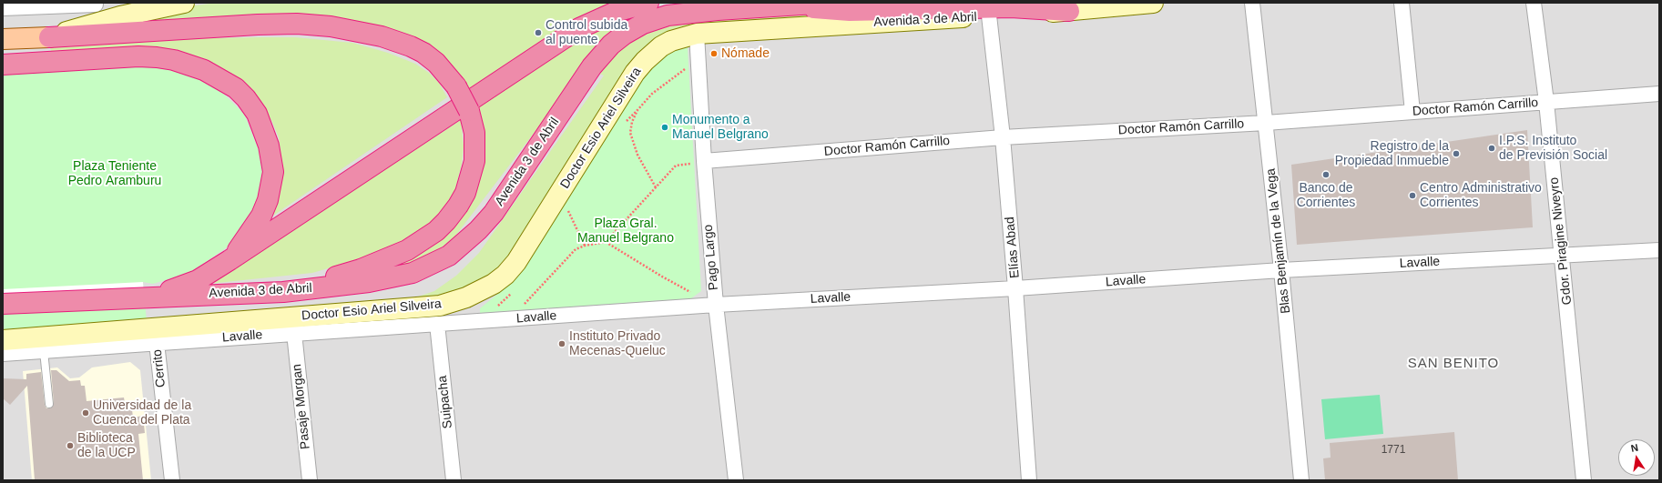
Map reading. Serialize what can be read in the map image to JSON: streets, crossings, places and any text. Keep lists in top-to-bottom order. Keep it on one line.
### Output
{"streets":{"highway":["Avenida 3 de Abril"],"main road":["Doctor Esio Ariel Silveira"],"street":["Doctor Ramón Carrillo","Blas Benjamín de la Vega","Gdor. Piragine Niveyro","Elías Abad","Pago Largo","Lavalle","Cerrito","Suipacha","Pasaje Morgan"]},"crossings":[["Avenida 3 de Abril","Doctor Esio Ariel Silveira"],["Avenida 3 de Abril","Elías Abad"],["Avenida 3 de Abril","Pago Largo"],["Doctor Ramón Carrillo","Blas Benjamín de la Vega"],["Doctor Ramón Carrillo","Gdor. Piragine Niveyro"],["Doctor Ramón Carrillo","Elías Abad"],["Doctor Ramón Carrillo","Pago Largo"],["Doctor Esio Ariel Silveira","Pago Largo"],["Blas Benjamín de la Vega","Lavalle"],["Gdor. Piragine Niveyro","Lavalle"],["Elías Abad","Lavalle"],["Pago Largo","Lavalle"],["Lavalle","Cerrito"],["Lavalle","Suipacha"],["Lavalle","Pasaje Morgan"]],"districts":["SAN BENITO"],"parks":["Plaza Teniente Pedro Aramburu","Plaza Gral. Manuel Belgrano"],"places":["Control subida al puente","Nómade","Monumento a Manuel Belgrano","I.P.S. Instituto de Previsión Social","Registro de la Propiedad Inmueble","Banco de Corrientes","Centro Administrativo Corrientes","Instituto Privado Mecenas-Queluc","Universidad de la Cuenca del Plata","Biblioteca de la UCP"],"house_numbers":["1771"],"north":"top"}
